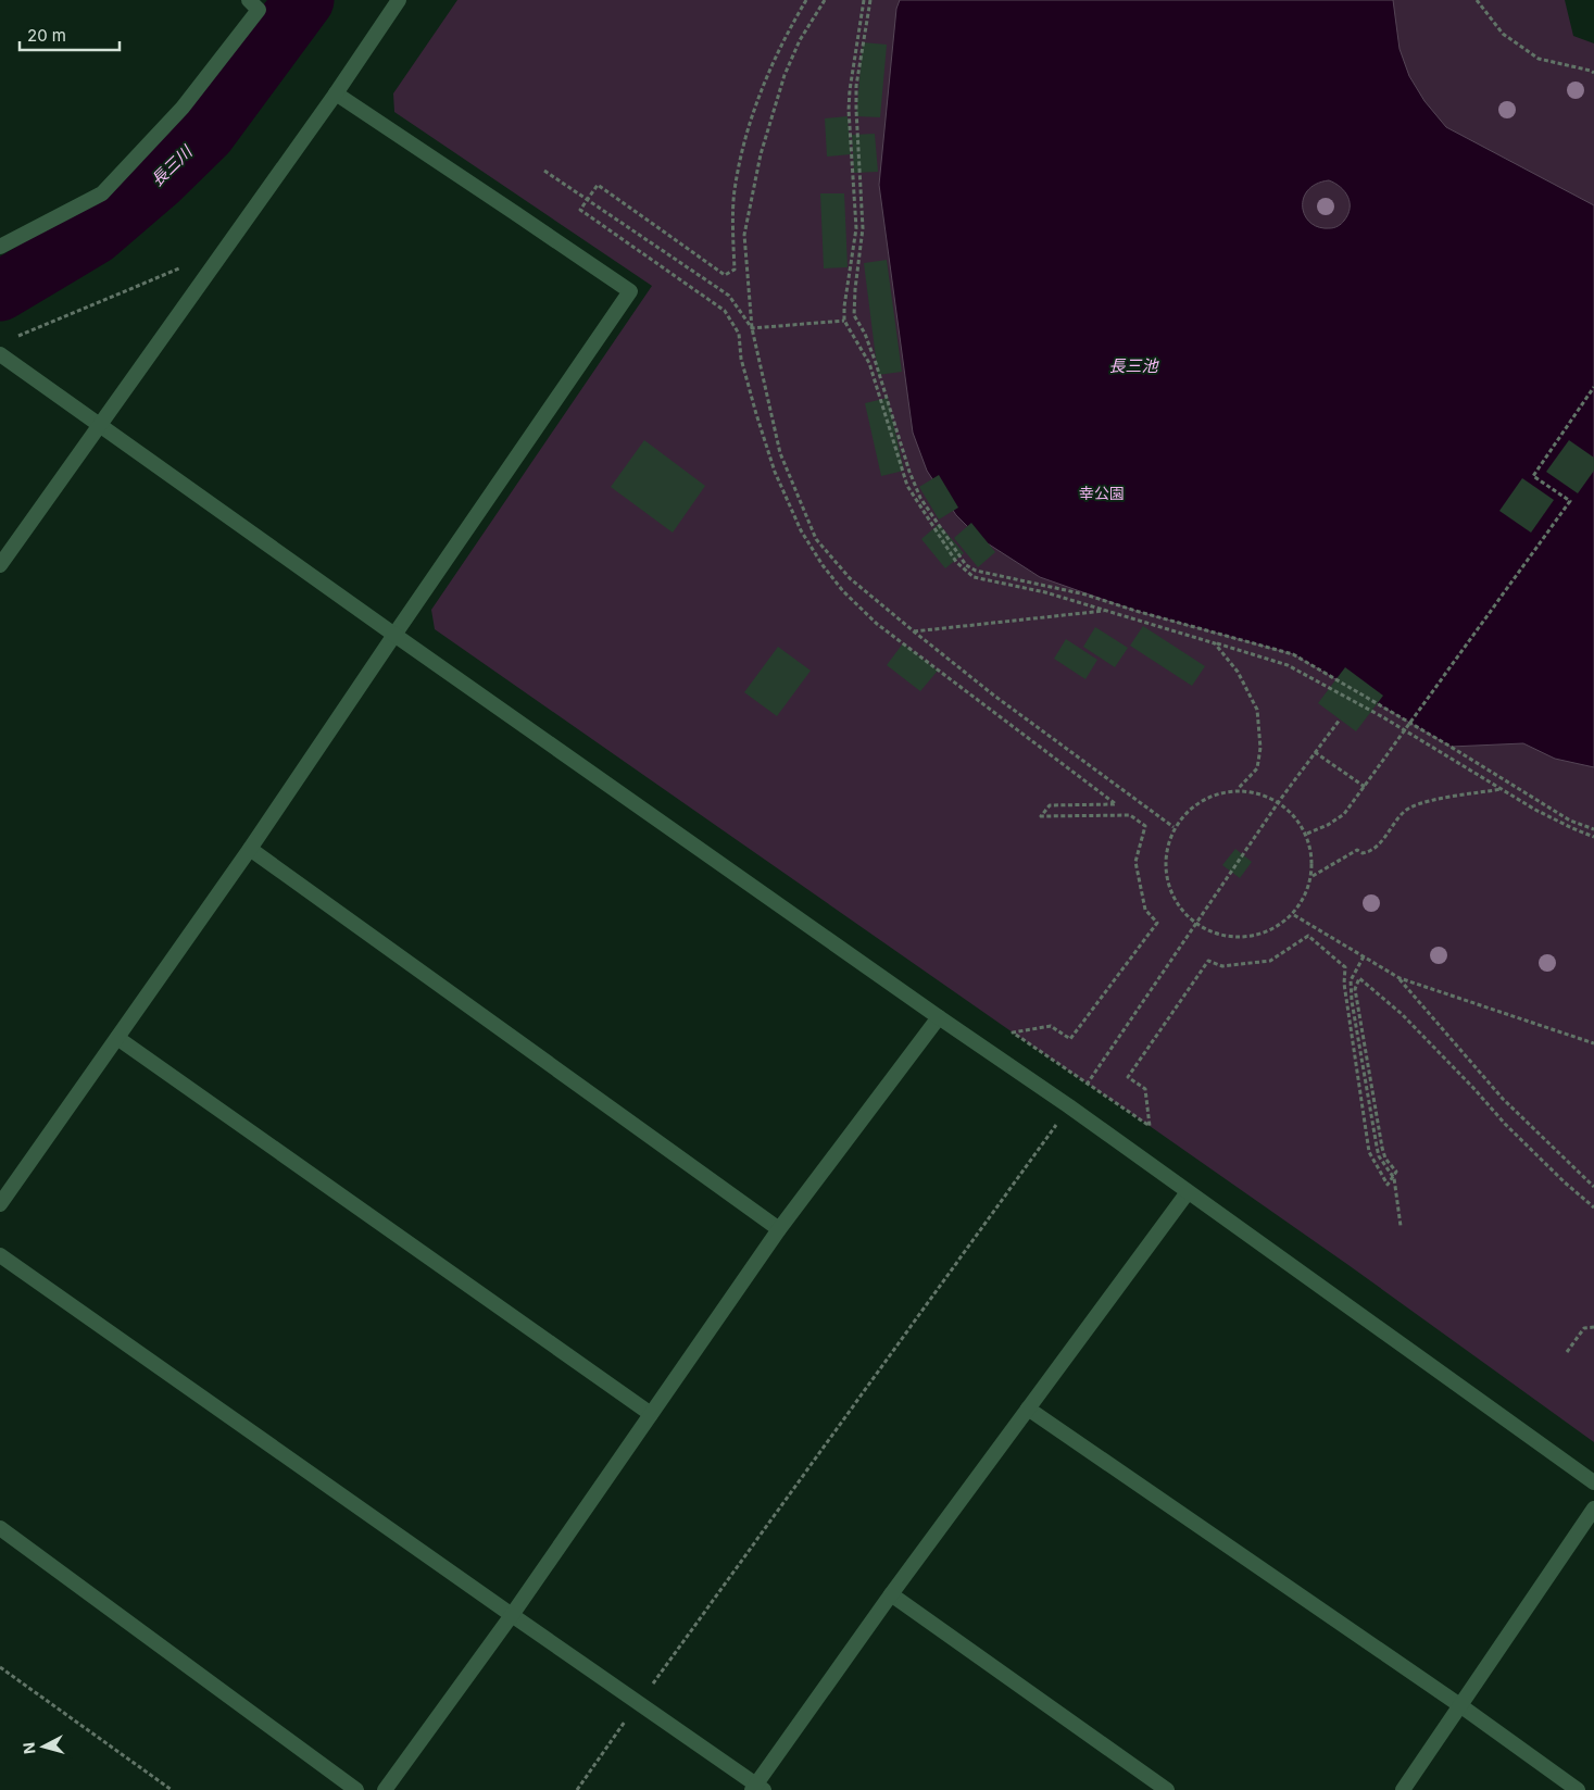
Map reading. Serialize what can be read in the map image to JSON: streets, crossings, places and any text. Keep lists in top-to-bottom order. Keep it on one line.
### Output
{"water":["長三川","長三池"],"parks":["幸公園"],"scale_bar":"20 m","north":"left"}
